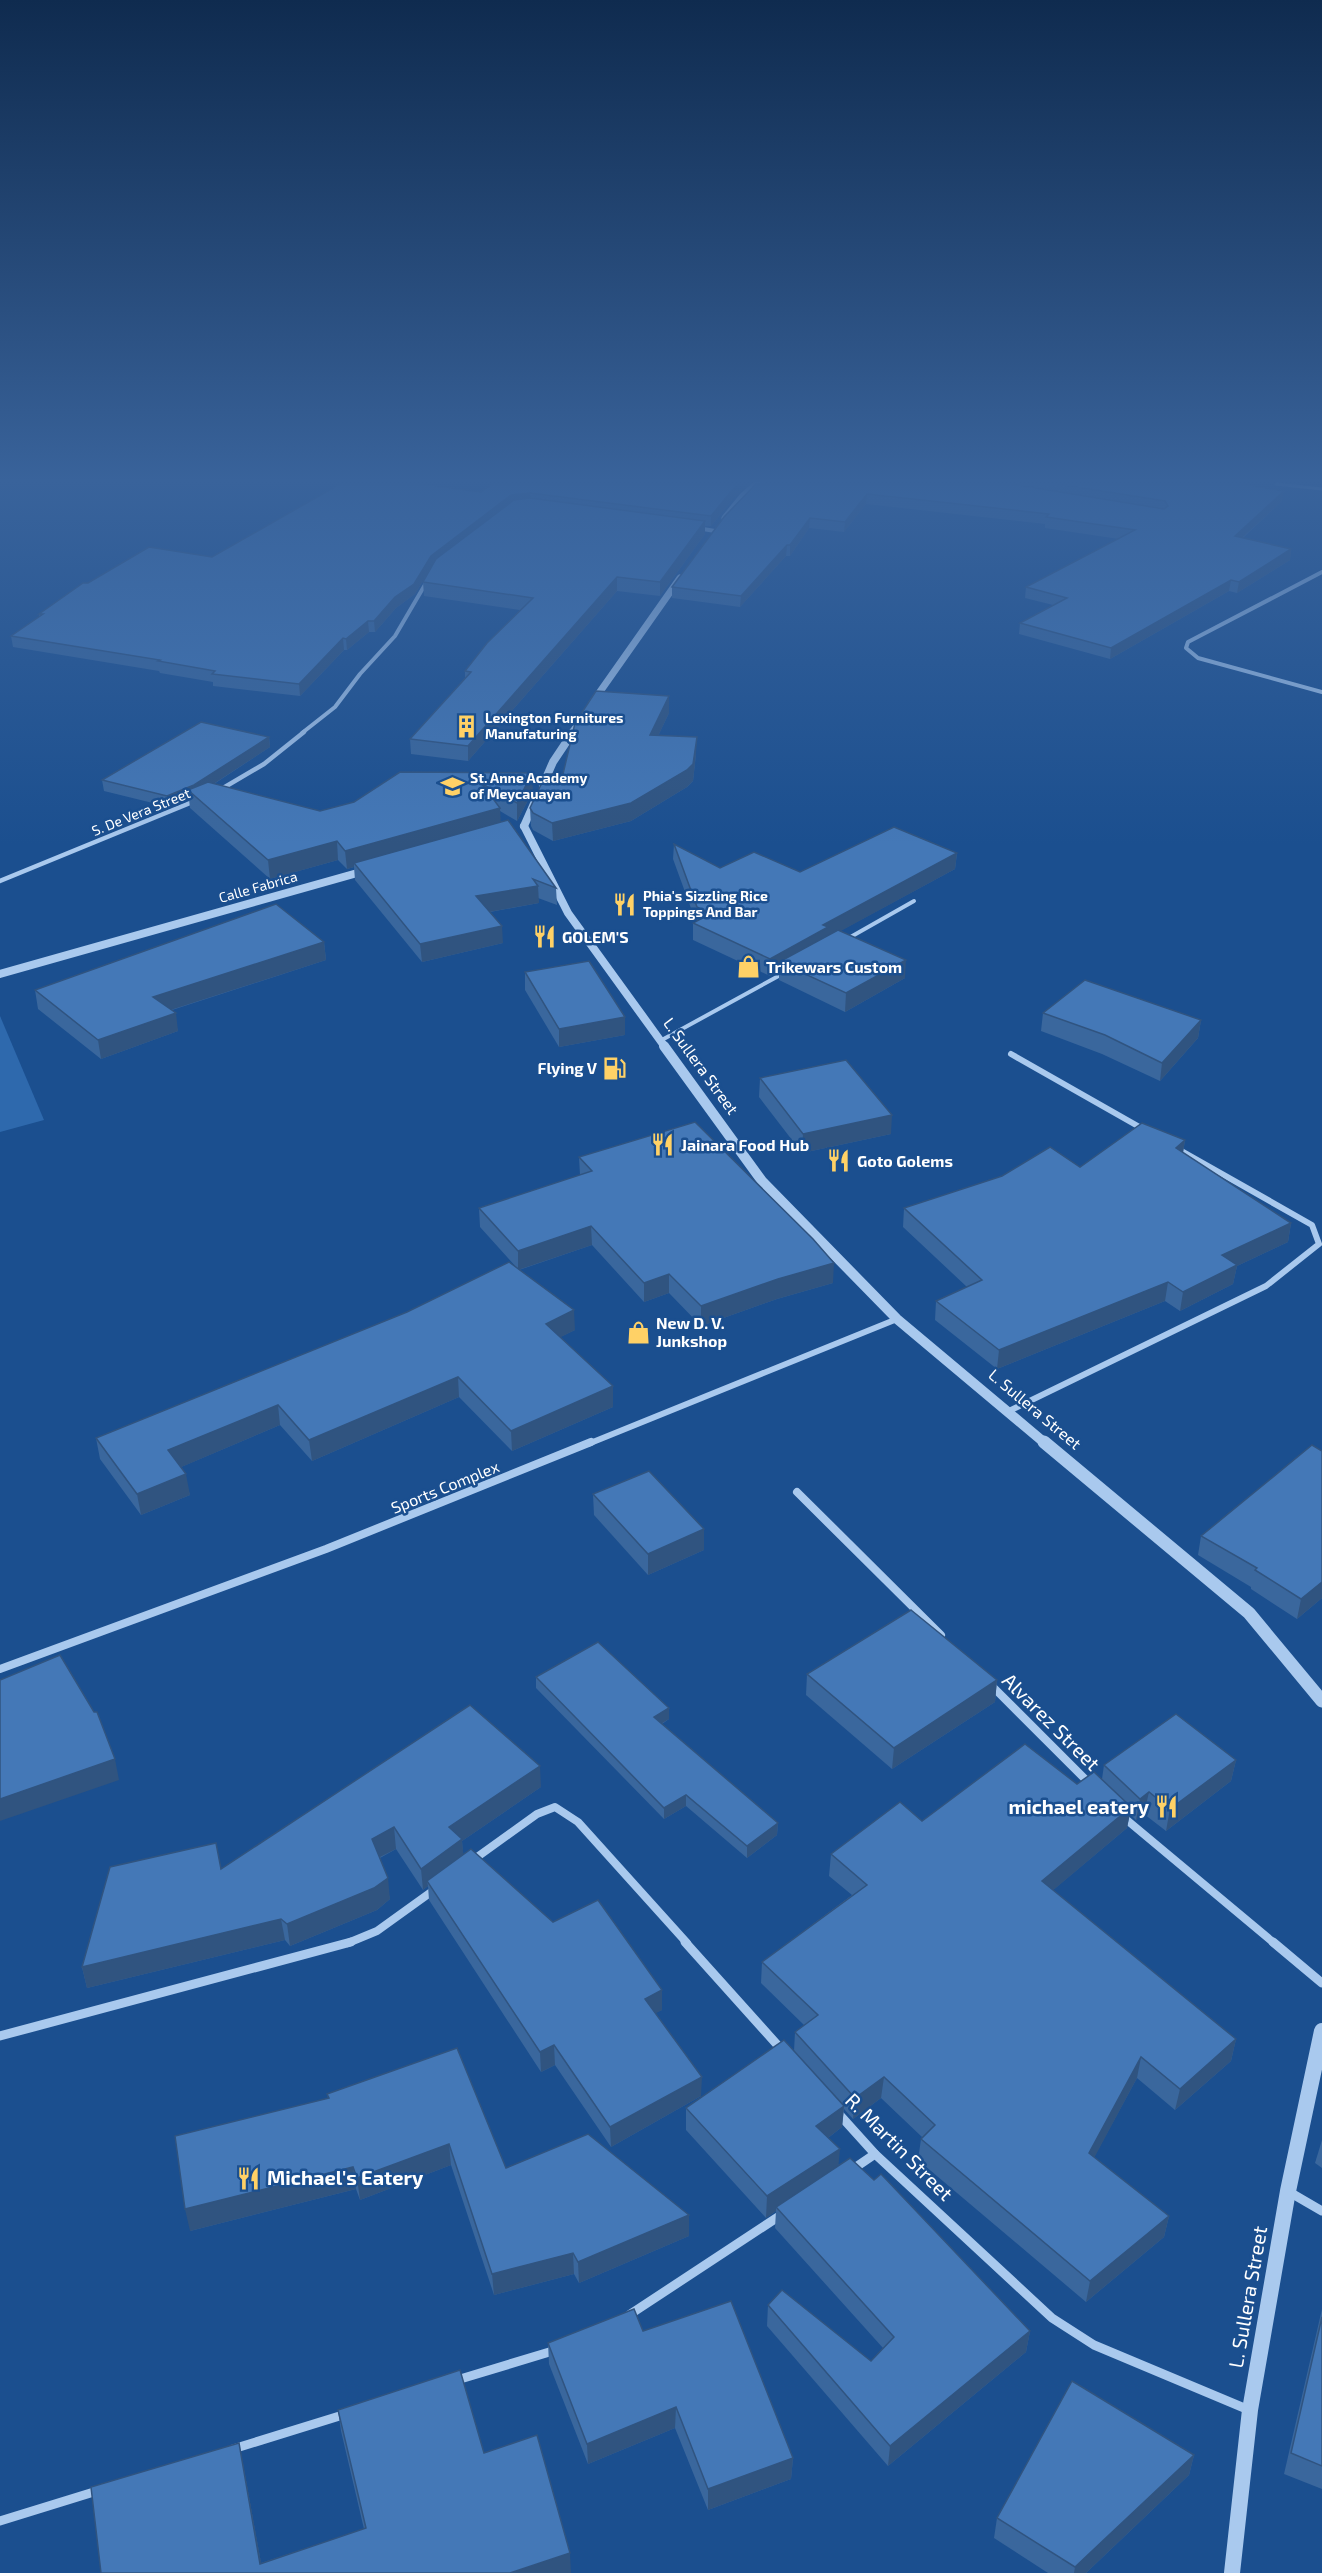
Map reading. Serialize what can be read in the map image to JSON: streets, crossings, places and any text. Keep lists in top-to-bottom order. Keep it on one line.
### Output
{"streets":{"street":["S. De Vera Street","Calle Fabrica","L. Sullera Street","Sports Complex","Alvarez Street","R. Martin Street"]},"crossings":[["L. Sullera Street","Sports Complex"],["L. Sullera Street","R. Martin Street"]],"places":{"building":["Lexington Furnitures Manufaturing"],"school or university":["St. Anne Academy of Meycauayan"],"restaurant":["Phia's Sizzling Rice Toppings And Bar","GOLEM'S","Jainara Food Hub","Goto Golems","michael eatery","Michael's Eatery"],"shop":["Trikewars Custom","New D. V. Junkshop"],"fuel station":["Flying V"]}}
